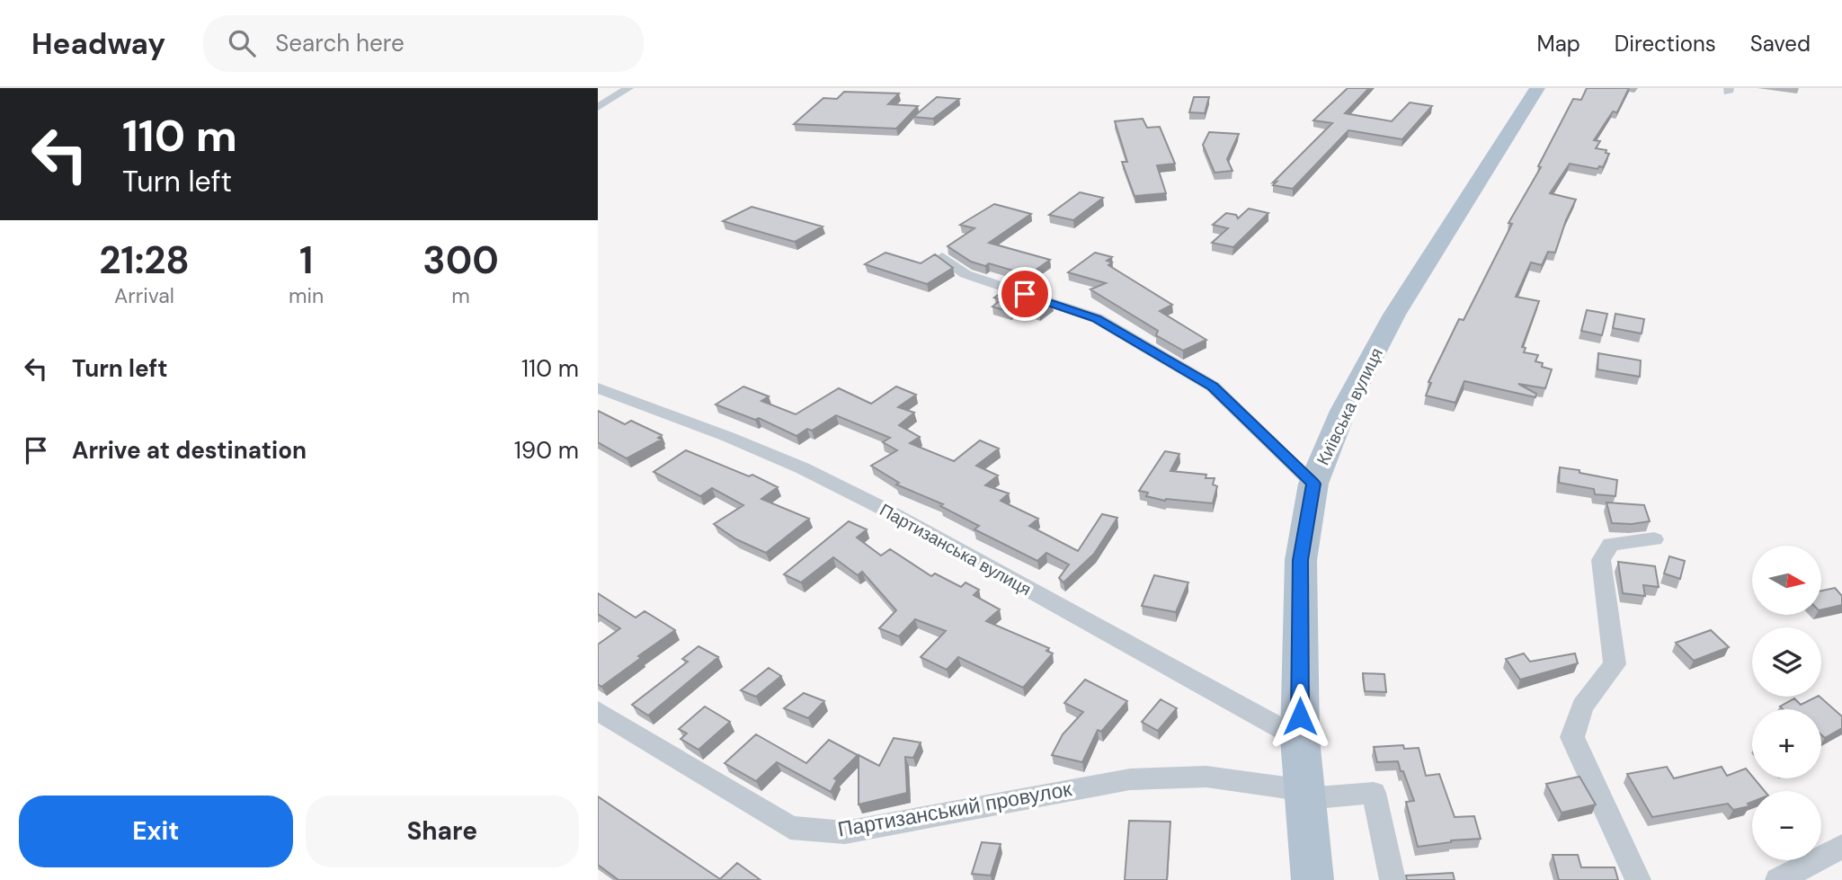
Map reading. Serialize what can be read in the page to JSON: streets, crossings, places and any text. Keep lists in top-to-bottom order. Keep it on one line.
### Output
{"streets":{"main road":["Київська вулиця"],"street":["Партизанська вулиця","Партизанський провулок"]},"crossings":[["Київська вулиця","Партизанська вулиця"],["Київська вулиця","Партизанський провулок"]],"north":"right","page":{"header":"Headway","search":"Search here","nav":["Map","Directions","Saved"],"turn":["110 m","Turn left"],"eta":["21:28","Arrival","1","min","300","m"],"list":[{"name":"Turn left","value":"110 m"},{"name":"Arrive at destination","value":"190 m"}],"map_buttons":["+","−"],"buttons":["Exit","Share"]}}
